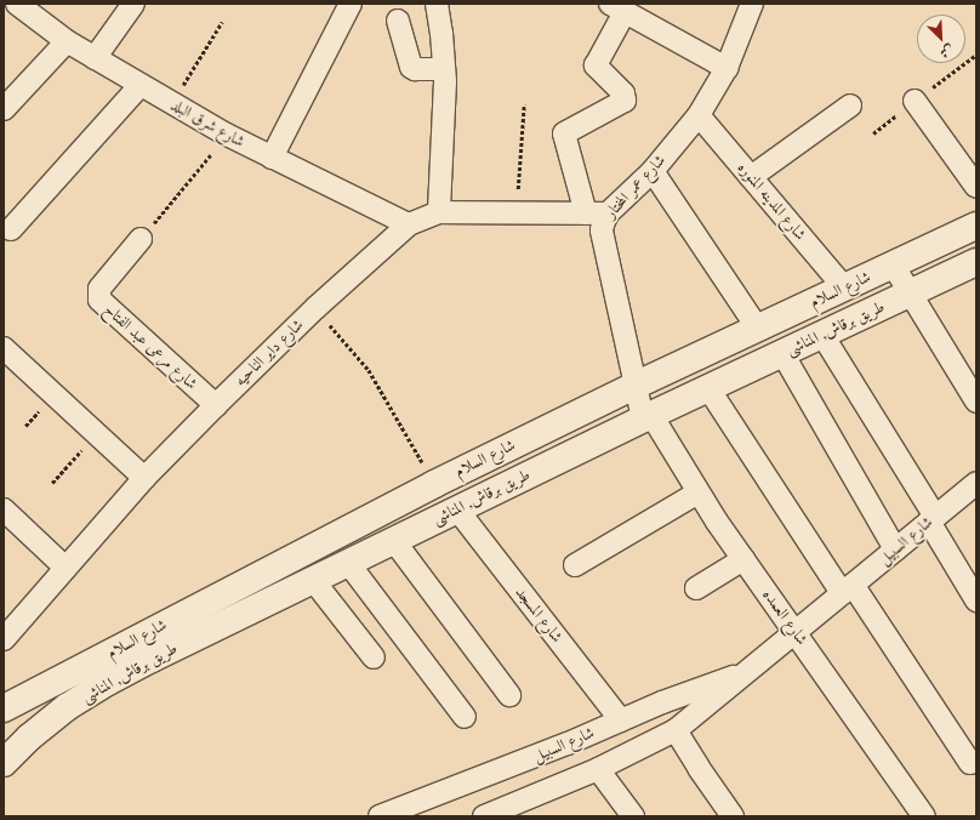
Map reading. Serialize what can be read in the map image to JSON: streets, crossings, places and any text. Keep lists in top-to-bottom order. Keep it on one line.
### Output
{"streets":{"street":["شارع شرق البلد","شارع عمر المختار","شارع المدينه المنوره","شارع السلام","طريق برقاش, المناشى","شارع مرعى عبد الفتاح","شارع داير الناحيه","شارع السبيل","شارع المسجد","شارع العمده"]},"crossings":[["شارع شرق البلد","شارع داير الناحيه"],["شارع عمر المختار","شارع المدينه المنوره"],["شارع عمر المختار","شارع السلام"],["شارع عمر المختار","طريق برقاش, المناشى"],["شارع عمر المختار","شارع داير الناحيه"],["شارع عمر المختار","شارع العمده"],["شارع المدينه المنوره","شارع السلام"],["طريق برقاش, المناشى","شارع المسجد"],["طريق برقاش, المناشى","شارع العمده"],["شارع مرعى عبد الفتاح","شارع داير الناحيه"],["شارع السبيل","شارع المسجد"],["شارع السبيل","شارع العمده"]],"north":"bottom right"}
